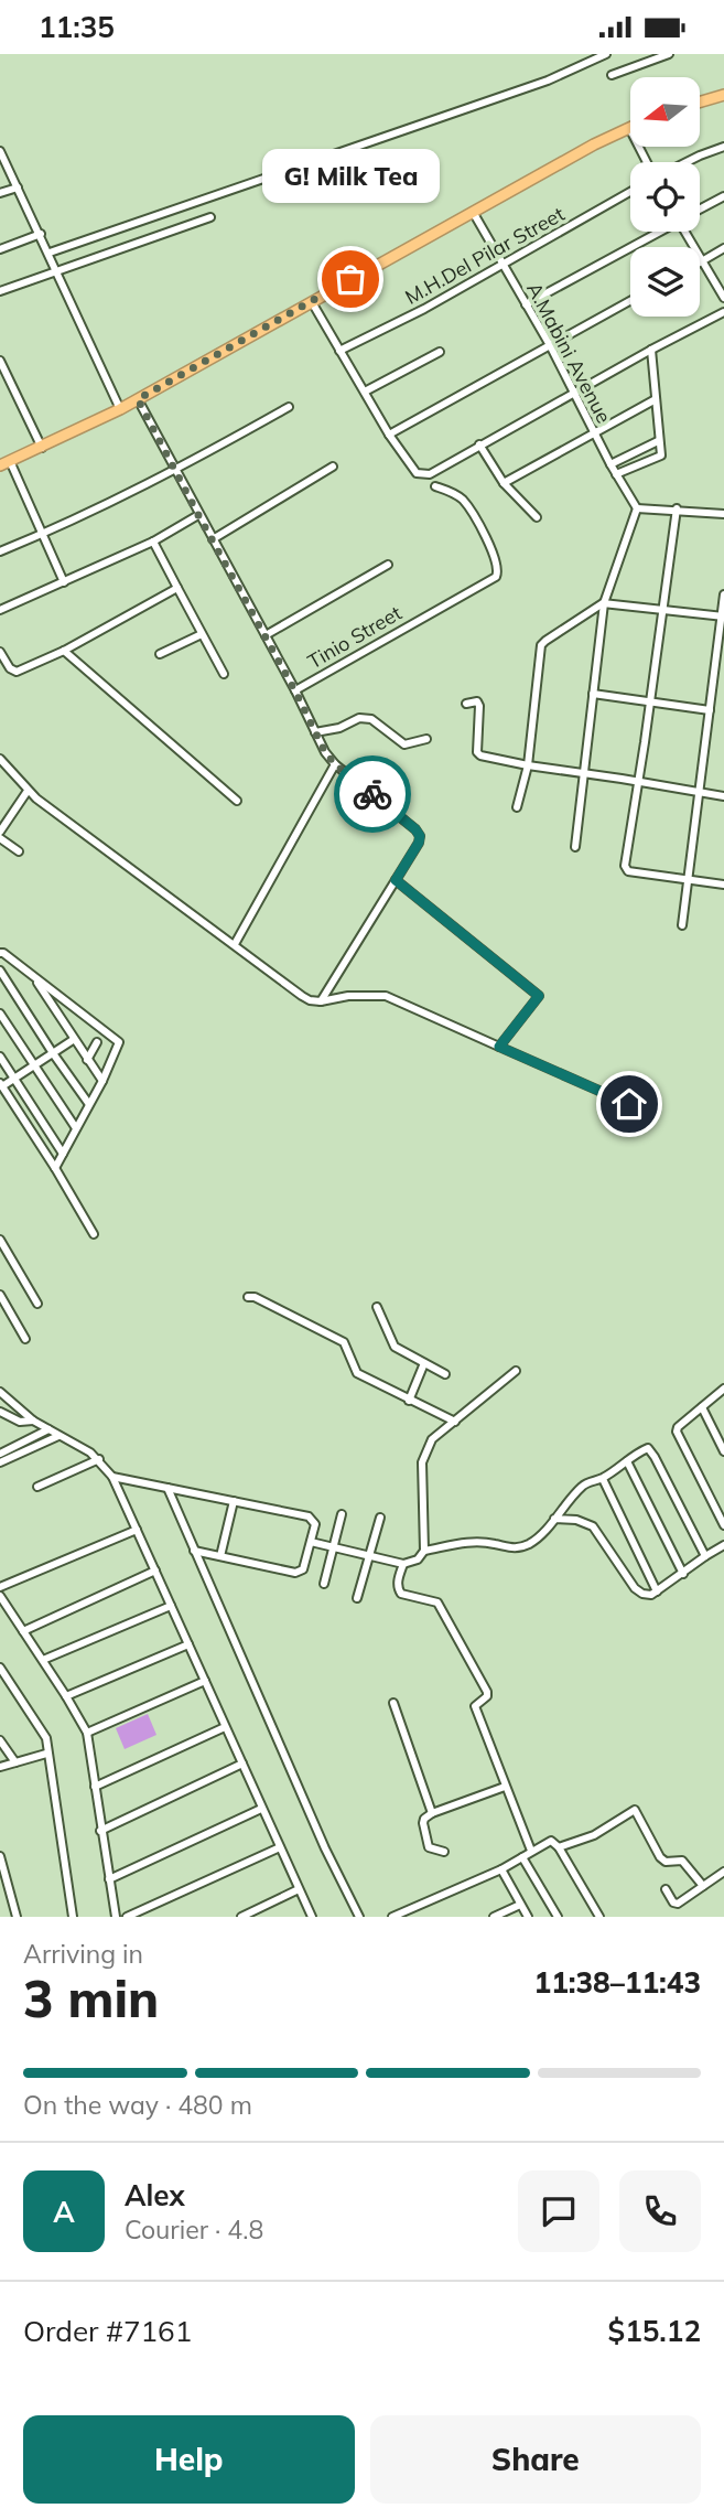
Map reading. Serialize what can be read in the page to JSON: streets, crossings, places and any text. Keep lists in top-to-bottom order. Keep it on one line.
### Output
{"streets":{"street":["M.H.Del Pilar Street","A.Mabini Avenue","Tinio Street"]},"crossings":[["M.H.Del Pilar Street","A.Mabini Avenue"]],"places":["G! Milk Tea"],"north":"left","page":{"status":"11:35","bubble":"G! Milk Tea","heading":["3 min","Arriving in","11:38–11:43"],"panel":["Alex","Courier · 4.8","Order #7161","$15.12"],"bar":"On the way · 480 m","round":"A","buttons":["Help","Share"]}}
